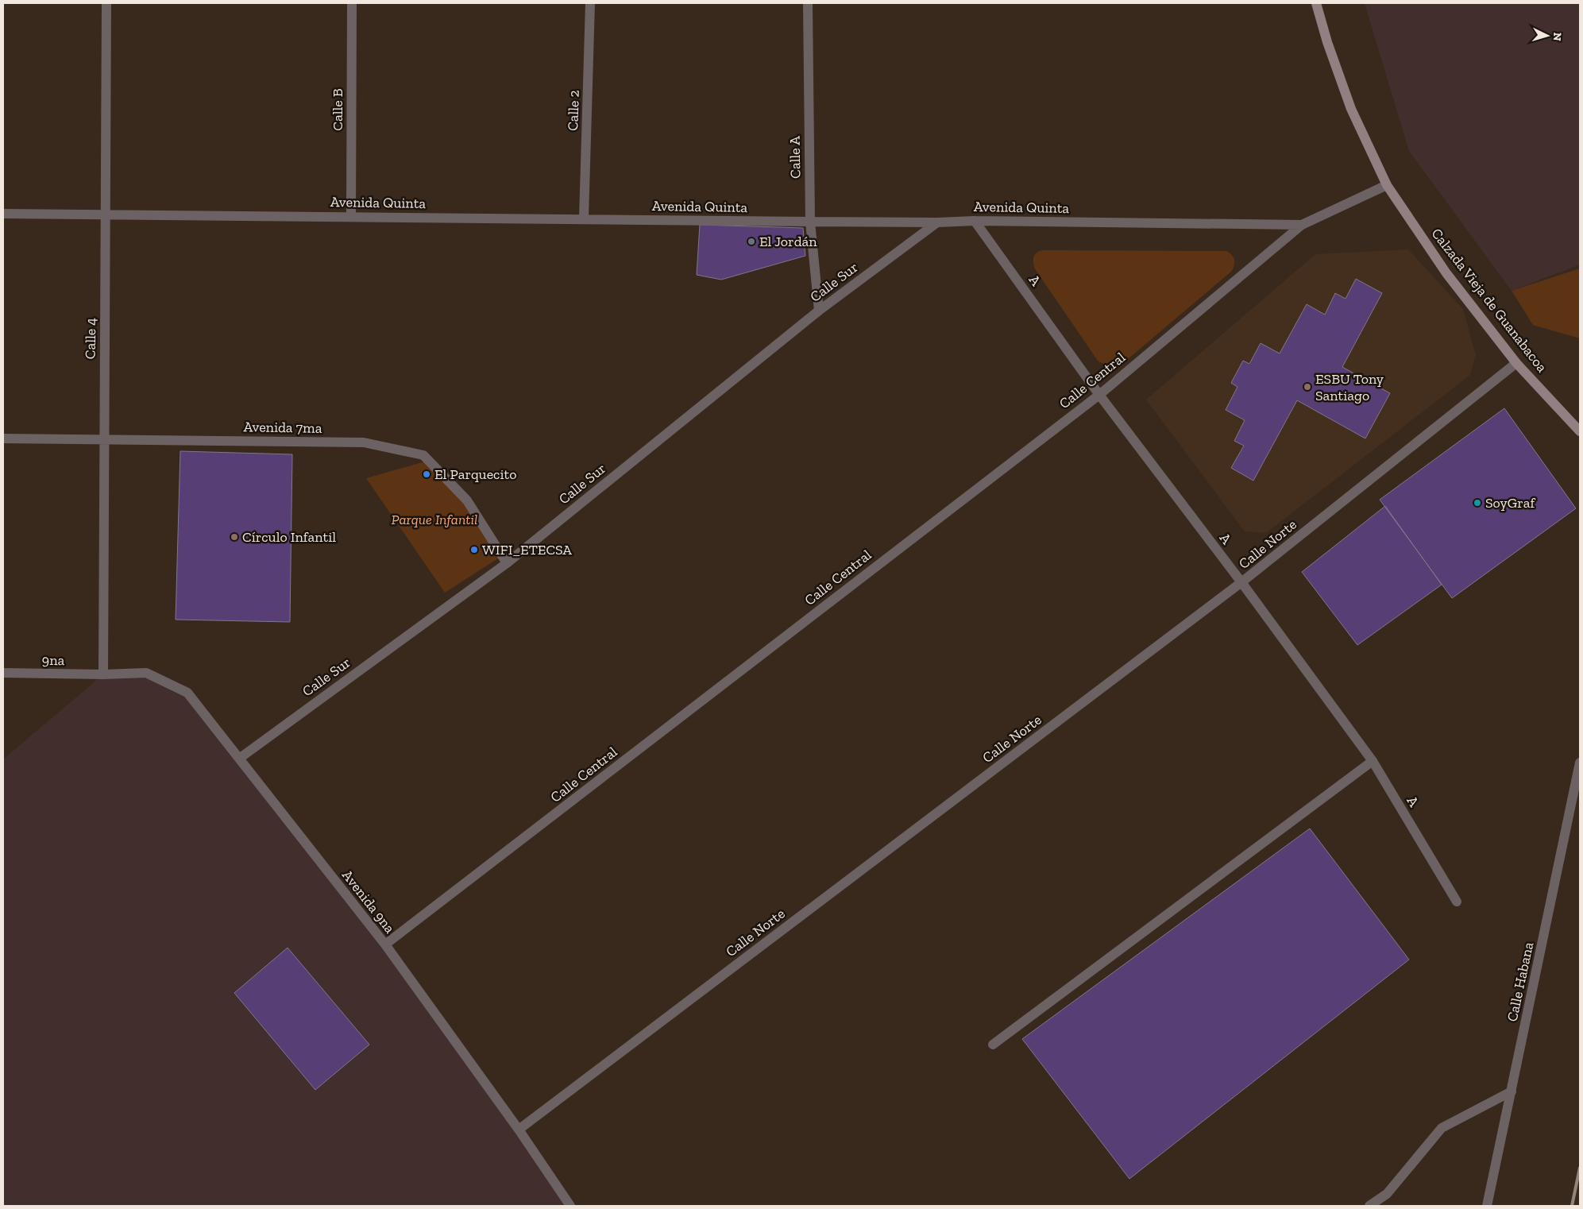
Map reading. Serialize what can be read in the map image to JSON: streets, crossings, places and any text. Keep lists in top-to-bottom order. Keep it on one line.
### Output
{"streets":{"main road":["Calzada Vieja de Guanabacoa"],"street":["Calle B","Calle 2","Calle A","Avenida Quinta","A","Calle Sur","Calle 4","Calle Central","Avenida 7ma","Calle Norte","9na","Avenida 9na","Calle Habana"]},"crossings":[["Calle B","Avenida Quinta"],["Calle 2","Avenida Quinta"],["Calle A","Avenida Quinta"],["Calle A","Calle Sur"],["Avenida Quinta","A"],["Avenida Quinta","Calle Sur"],["Avenida Quinta","Calzada Vieja de Guanabacoa"],["Avenida Quinta","Calle 4"],["Avenida Quinta","Calle Central"],["A","Calle Central"],["A","Calle Norte"],["Calle Sur","Avenida 7ma"],["Calle Sur","Avenida 9na"],["Calzada Vieja de Guanabacoa","Calle Norte"],["Calle 4","Avenida 7ma"],["Calle 4","9na"],["Calle 4","Avenida 9na"],["Calle Central","Avenida 9na"],["Calle Norte","Avenida 9na"],["9na","Avenida 9na"]],"parks":["Parque Infantil"],"places":["El Jordán","ESBU Tony Santiago","El Parquecito","SoyGraf","Círculo Infantil","WIFI_ETECSA"],"north":"right"}
